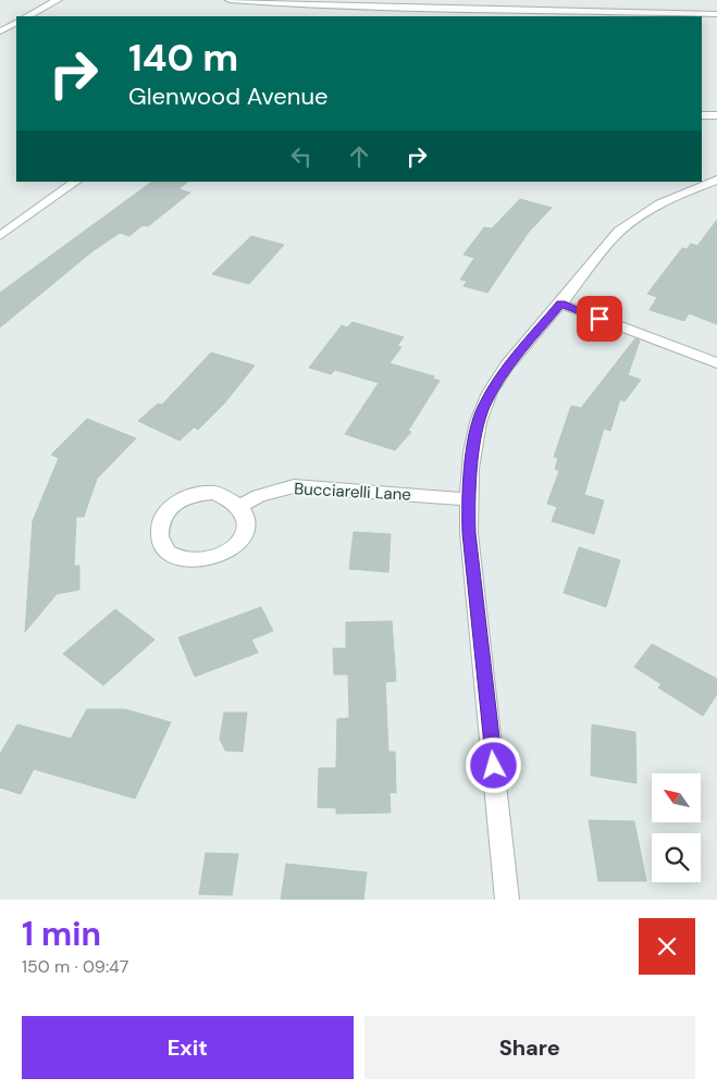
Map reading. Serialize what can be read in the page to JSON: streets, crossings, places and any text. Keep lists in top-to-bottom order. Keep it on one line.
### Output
{"streets":{"street":["Bucciarelli Lane"]},"north":"top left","page":{"turn":["140 m","Glenwood Avenue"],"heading":["1 min","150 m · 09:47"],"buttons":["Exit","Share"]}}
